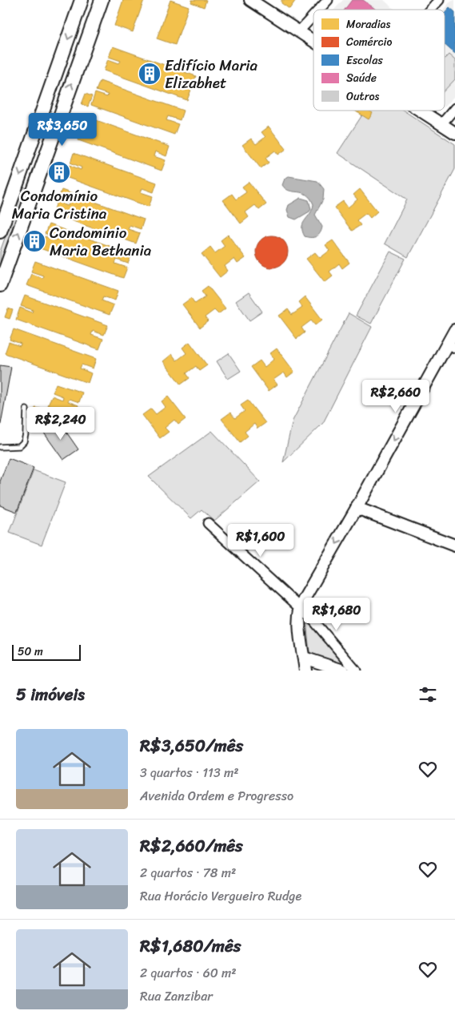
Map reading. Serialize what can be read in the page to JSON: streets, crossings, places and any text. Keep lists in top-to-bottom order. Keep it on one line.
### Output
{"places":{"building":["Edifício Maria Elizabhet","Condomínio Maria Cristina","Condomínio Maria Bethania"]},"legend":["Moradias","Comércio","Escolas","Saúde","Outros"],"scale_bar":"50 m","page":{"price":["R$3,650","R$2,660","R$2,240","R$1,600","R$1,680"],"scale":"50 m","heading":"5 imóveis","list":[{"name":"R$3,650/mês","note":"3 quartos · 113 m² · Avenida Ordem e Progresso"},{"name":"R$2,660/mês","note":"2 quartos · 78 m² · Rua Horácio Vergueiro Rudge"},{"name":"R$1,680/mês","note":"2 quartos · 60 m² · Rua Zanzibar"}]}}
